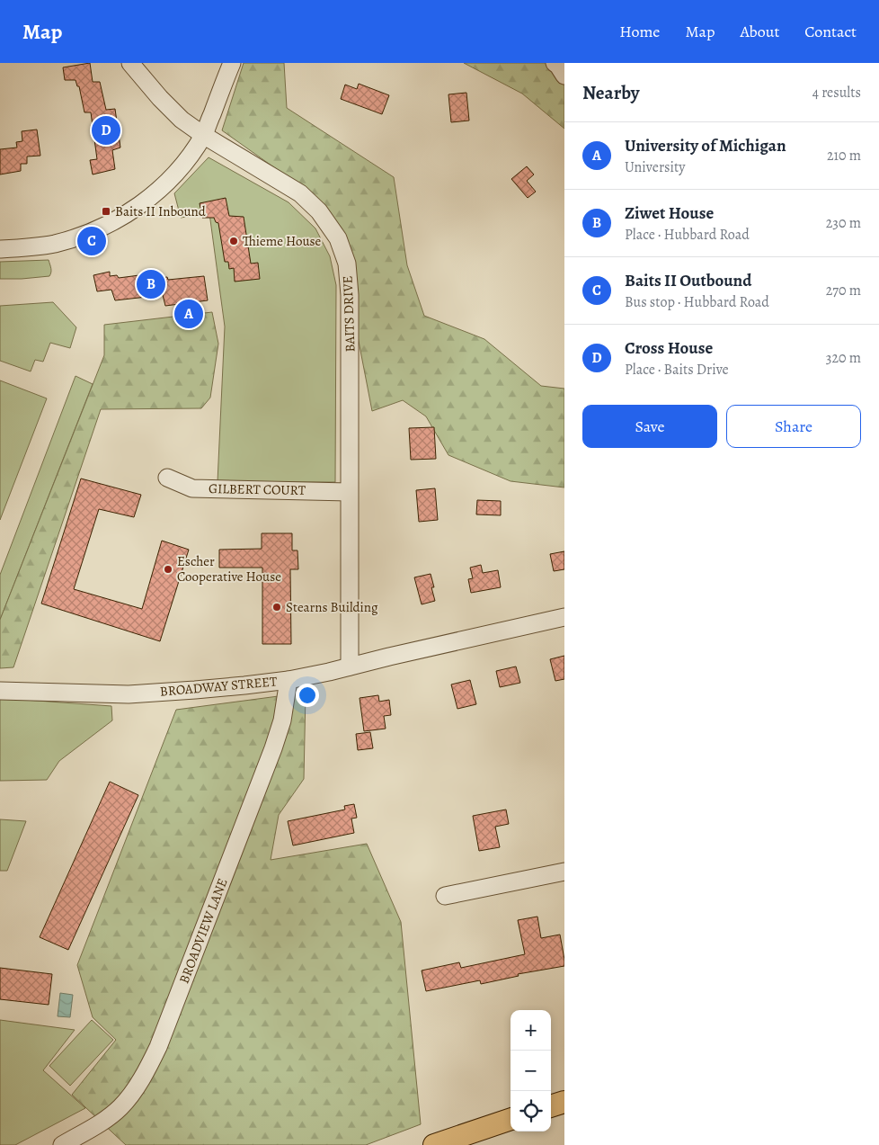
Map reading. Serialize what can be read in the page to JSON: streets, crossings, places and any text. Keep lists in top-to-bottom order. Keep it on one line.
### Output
{"streets":{"street":["BAITS DRIVE","GILBERT COURT","BROADWAY STREET","BROADVIEW LANE"]},"crossings":[["BAITS DRIVE","GILBERT COURT"],["BAITS DRIVE","BROADWAY STREET"],["BROADWAY STREET","BROADVIEW LANE"]],"places":{"transit":["Baits II Inbound"],"other":["Thieme House","Escher Cooperative House","Stearns Building"]},"page":{"header":"Map","nav":["Home","Map","About","Contact"],"heading":["Nearby","4 results"],"pins":["D","C","B","A"],"list":[{"mark":"A","name":"University of Michigan","note":"University","value":"210 m"},{"mark":"B","name":"Ziwet House","note":"Place · Hubbard Road","value":"230 m"},{"mark":"C","name":"Baits II Outbound","note":"Bus stop · Hubbard Road","value":"270 m"},{"mark":"D","name":"Cross House","note":"Place · Baits Drive","value":"320 m"}],"buttons":["Save","Share"],"map_buttons":["+","−"]}}
